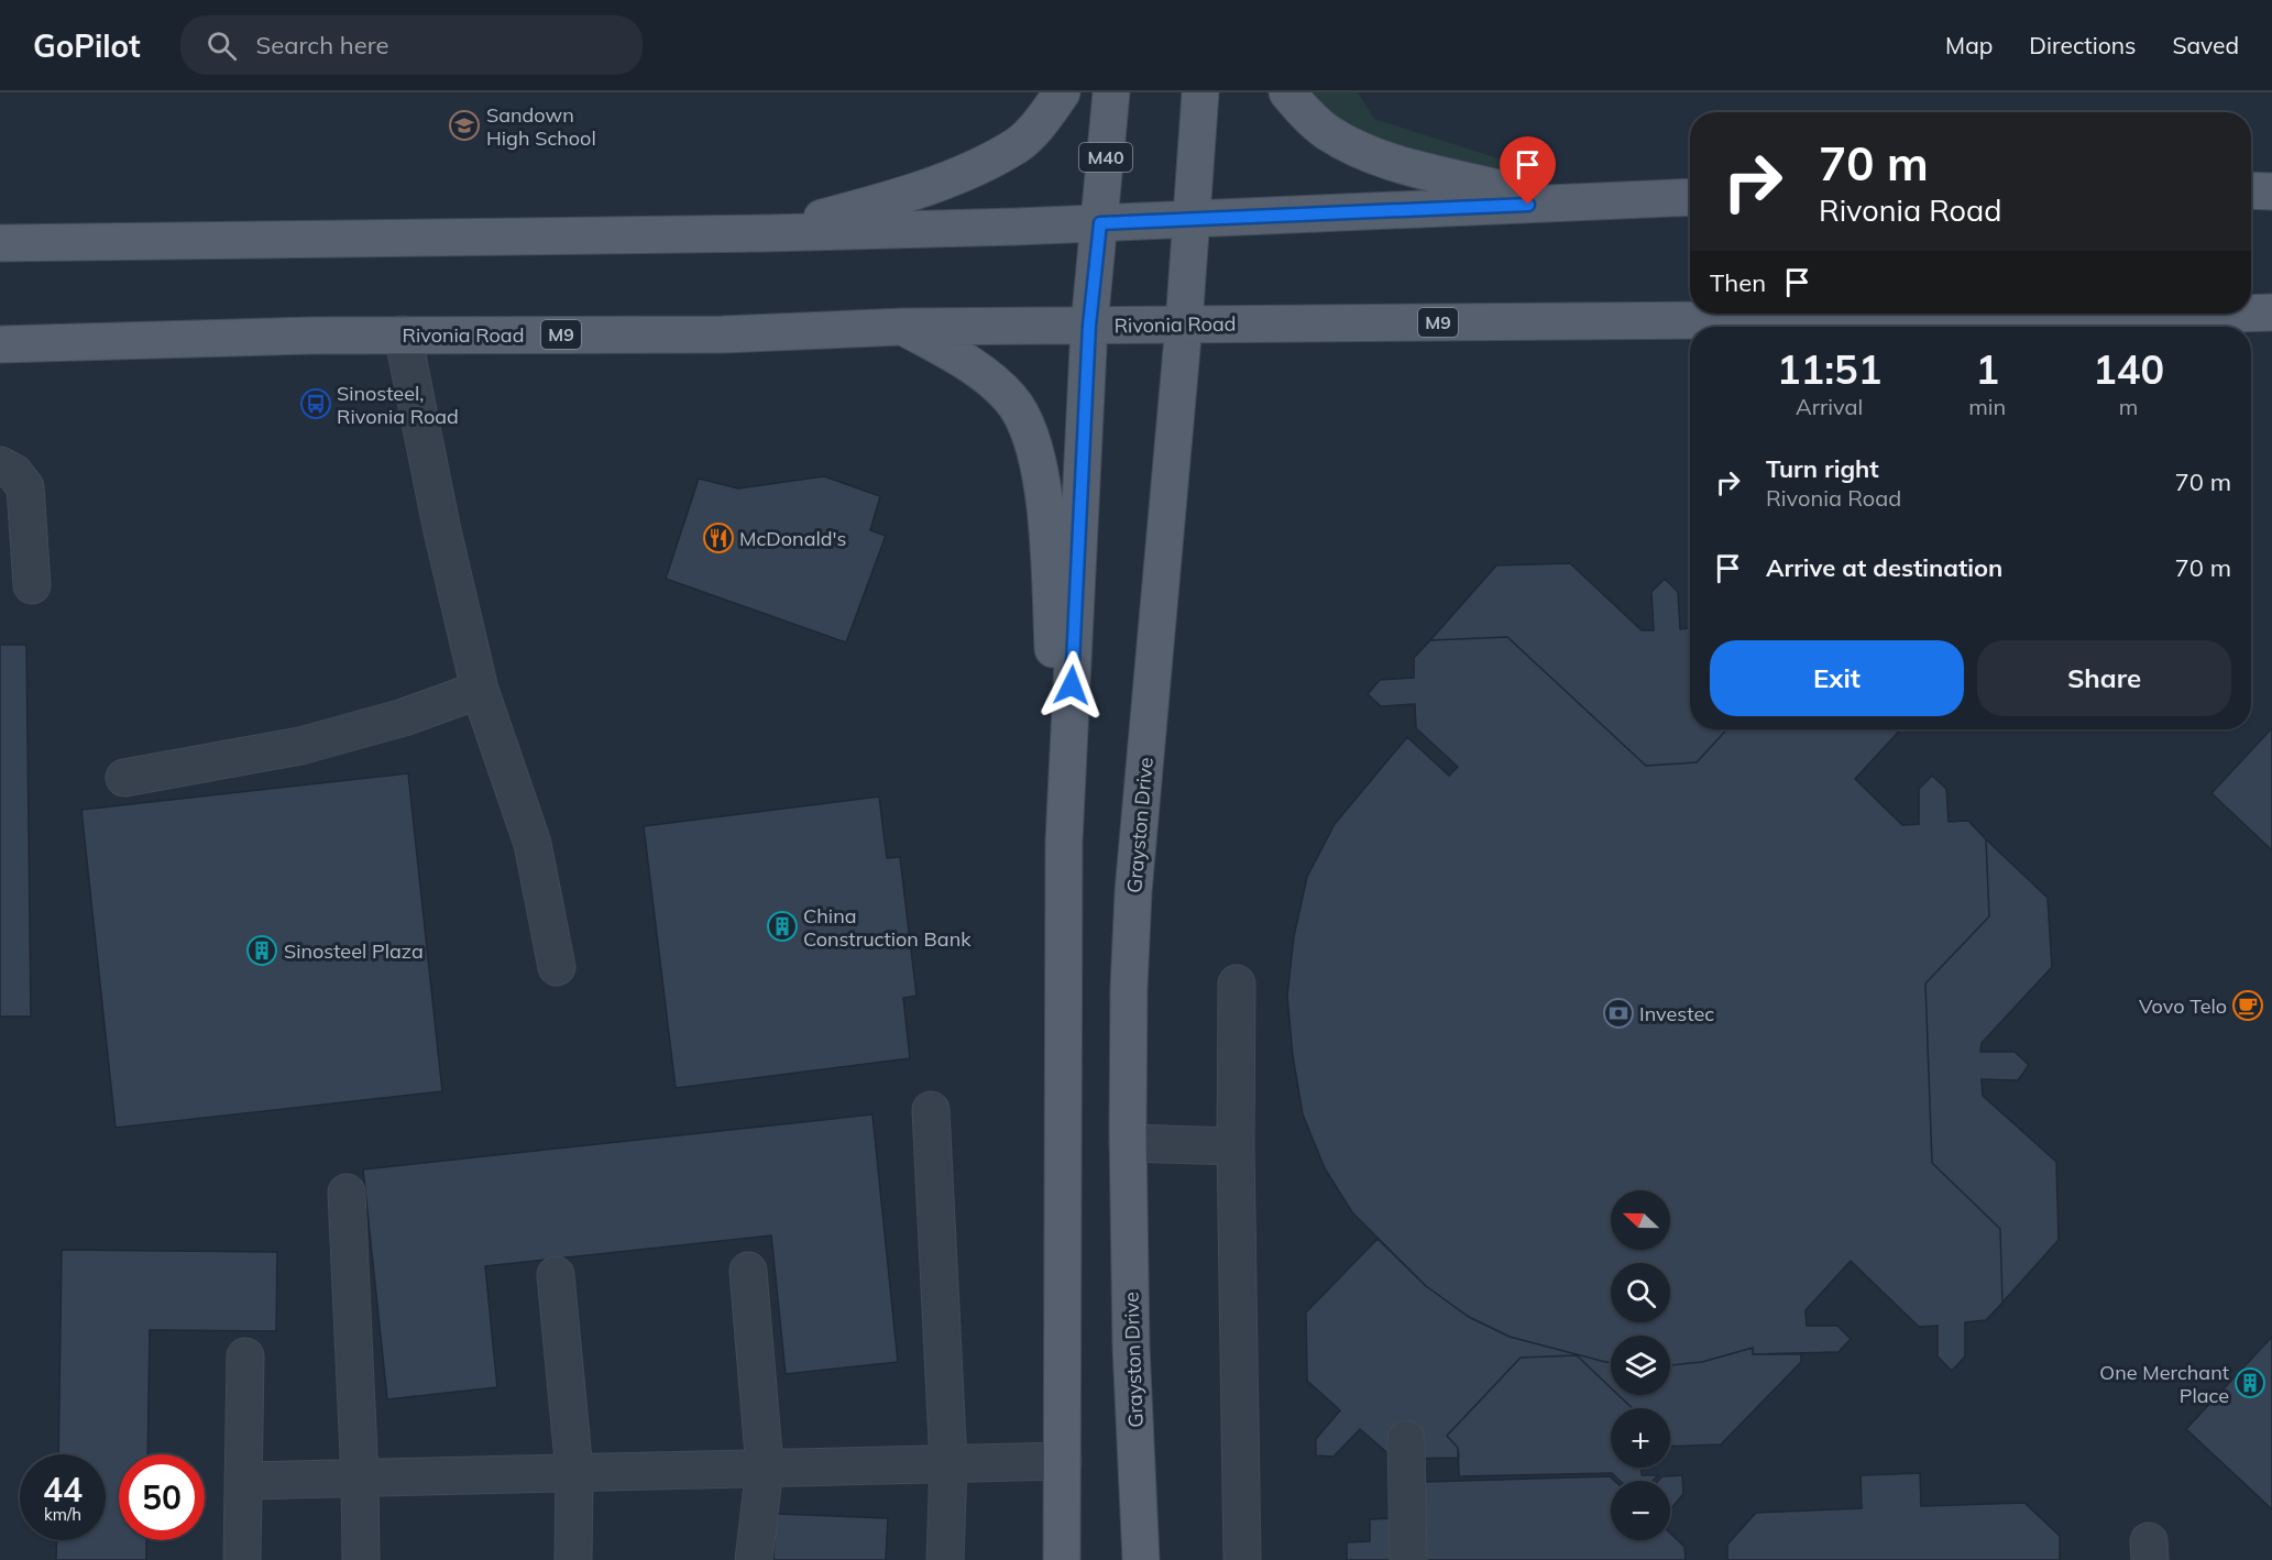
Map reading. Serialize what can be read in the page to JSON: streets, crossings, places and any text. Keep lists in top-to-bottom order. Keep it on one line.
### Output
{"streets":{"main road":["M40","M9","Rivonia Road","Grayston Drive"]},"crossings":[["M40","Rivonia Road"],["Rivonia Road","Grayston Drive"]],"places":{"school or university":["Sandown High School"],"bus stop":["Sinosteel, Rivonia Road"],"restaurant":["McDonald's"],"building":["China Construction Bank","Sinosteel Plaza","One Merchant Place"],"cafe":["Vovo Telo"],"bank":["Investec"]},"north":"left","page":{"header":"GoPilot","search":"Search here","nav":["Map","Directions","Saved"],"turn":["70 m","Rivonia Road"],"then":"Then","eta":["11:51","Arrival","1","min","140","m"],"list":[{"name":"Turn right","note":"Rivonia Road","value":"70 m"},{"name":"Arrive at destination","value":"70 m"}],"buttons":["Exit","Share"],"map_buttons":["+","−"],"speed":"44 km/h","limit":"50"}}
